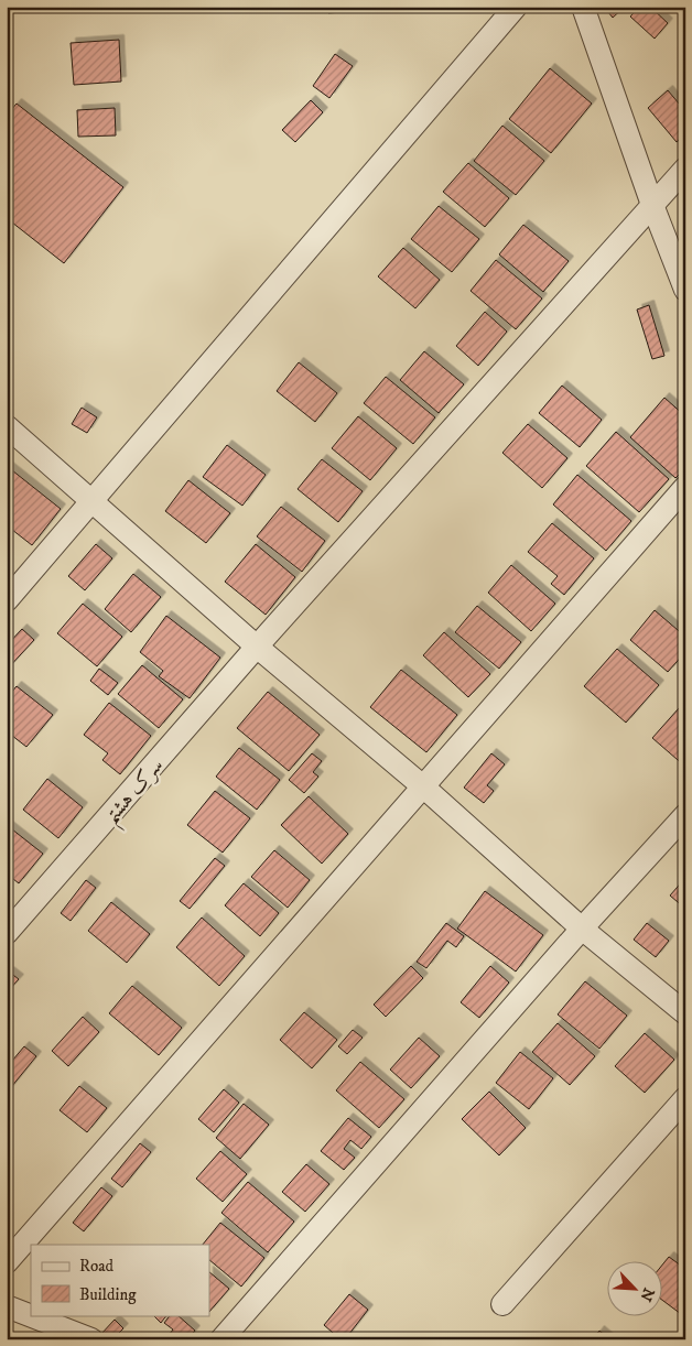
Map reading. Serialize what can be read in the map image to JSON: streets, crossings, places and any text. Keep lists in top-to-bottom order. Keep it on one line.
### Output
{"streets":{"street":["سرک هشتم"]},"legend":["Road","Building"],"north":"bottom right"}
